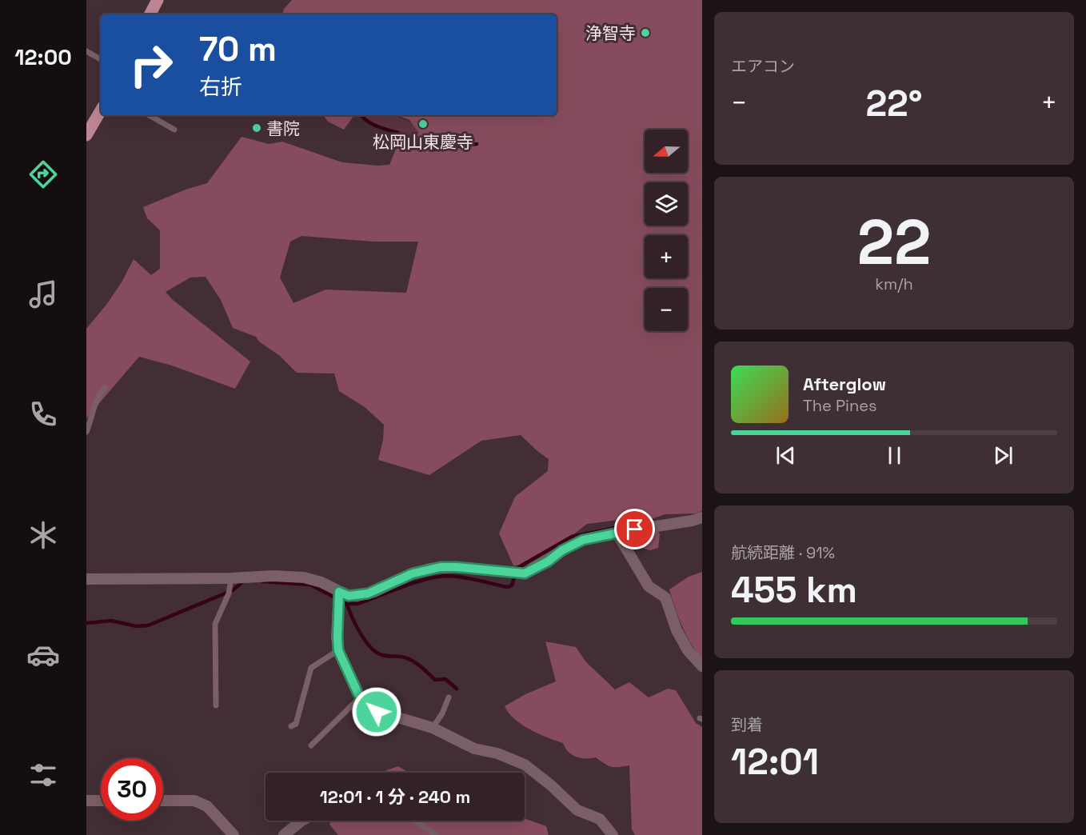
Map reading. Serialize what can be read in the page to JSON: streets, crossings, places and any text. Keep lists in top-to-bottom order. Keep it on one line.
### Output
{"places":["浄智寺","松岡山東慶寺","書院"],"north":"left","page":{"tabs":"12:00","tile":["エアコン",["22","km/h"],["航続距離 · 91%","455 km"],["到着","12:01"]],"turn":["70 m","右折"],"heat":["−","22°","+"],"map_buttons":["+","−"],"song":["Afterglow","The Pines"],"limit":"30","trip":"12:01 · 1 分 · 240 m"}}
